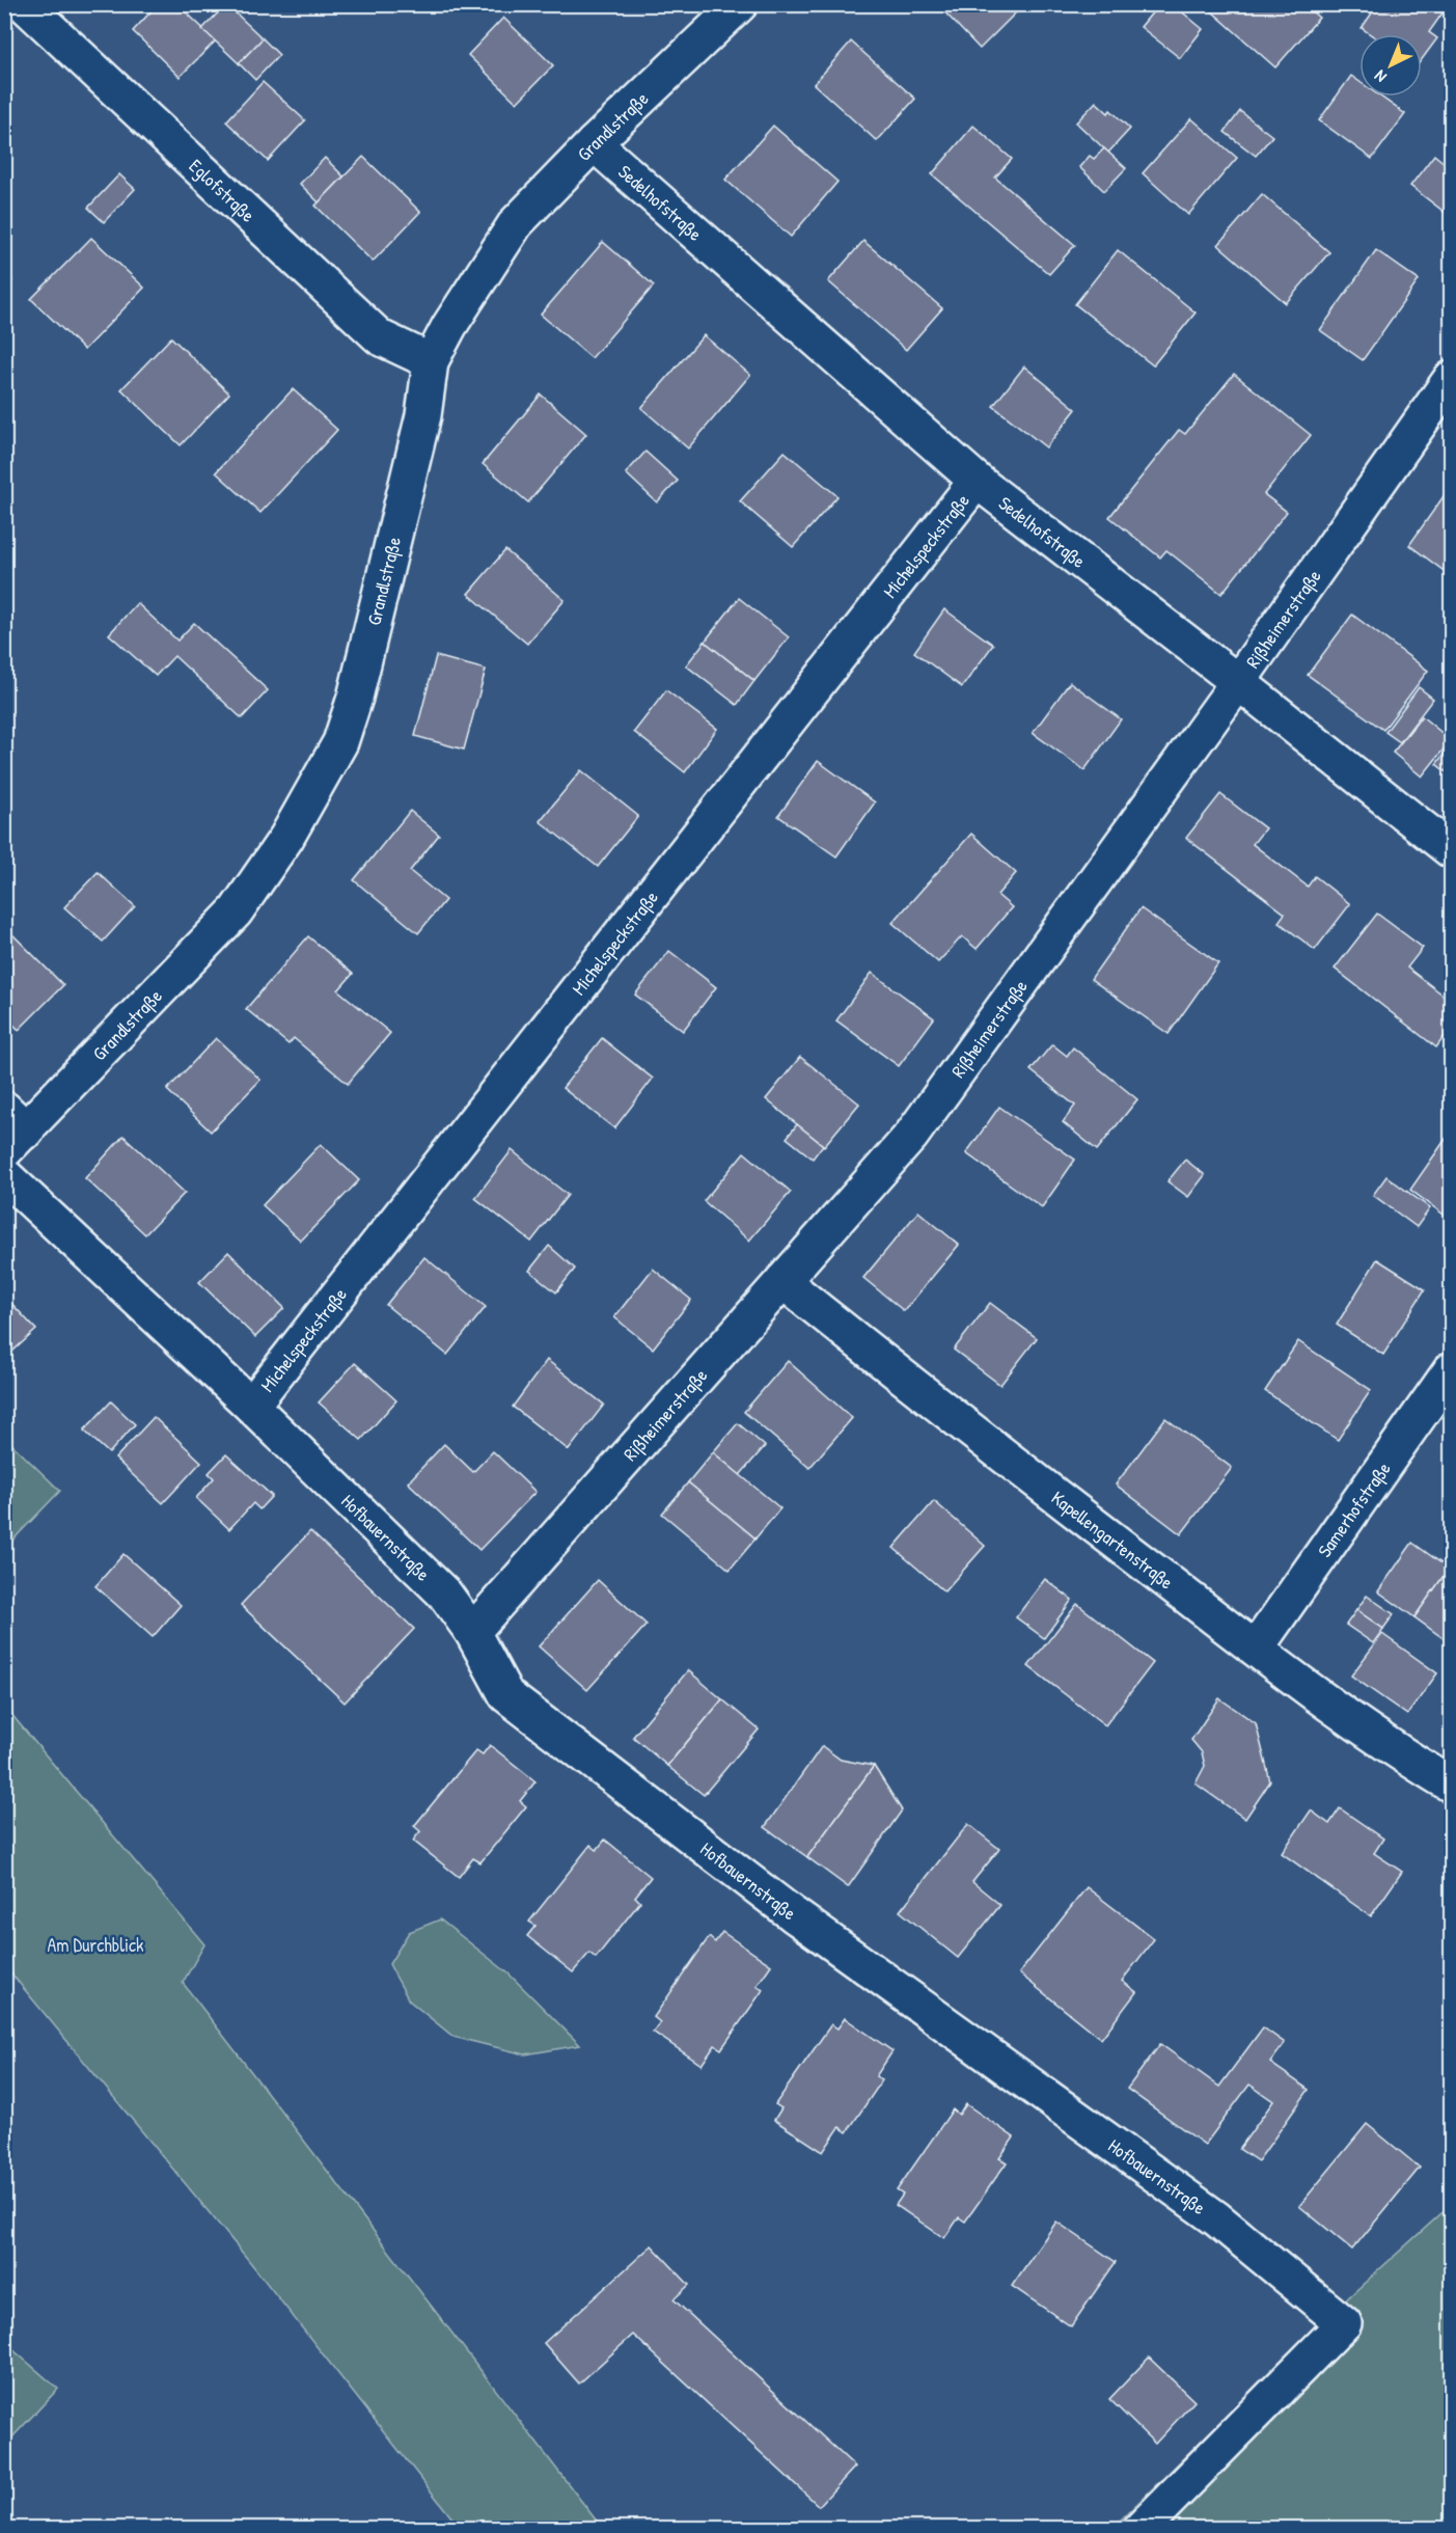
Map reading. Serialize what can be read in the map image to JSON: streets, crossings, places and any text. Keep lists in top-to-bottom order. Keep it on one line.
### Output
{"streets":{"street":["Grandlstraße","Eglofstraße","Sedelhofstraße","Michelspeckstraße","Rißheimerstraße","Samerhofstraße","Hofbauernstraße","Kapellengartenstraße"]},"crossings":[["Grandlstraße","Eglofstraße"],["Grandlstraße","Sedelhofstraße"],["Sedelhofstraße","Michelspeckstraße"],["Sedelhofstraße","Rißheimerstraße"],["Michelspeckstraße","Hofbauernstraße"],["Rißheimerstraße","Hofbauernstraße"],["Rißheimerstraße","Kapellengartenstraße"],["Samerhofstraße","Kapellengartenstraße"]],"parks":["Am Durchblick"],"north":"bottom left"}
